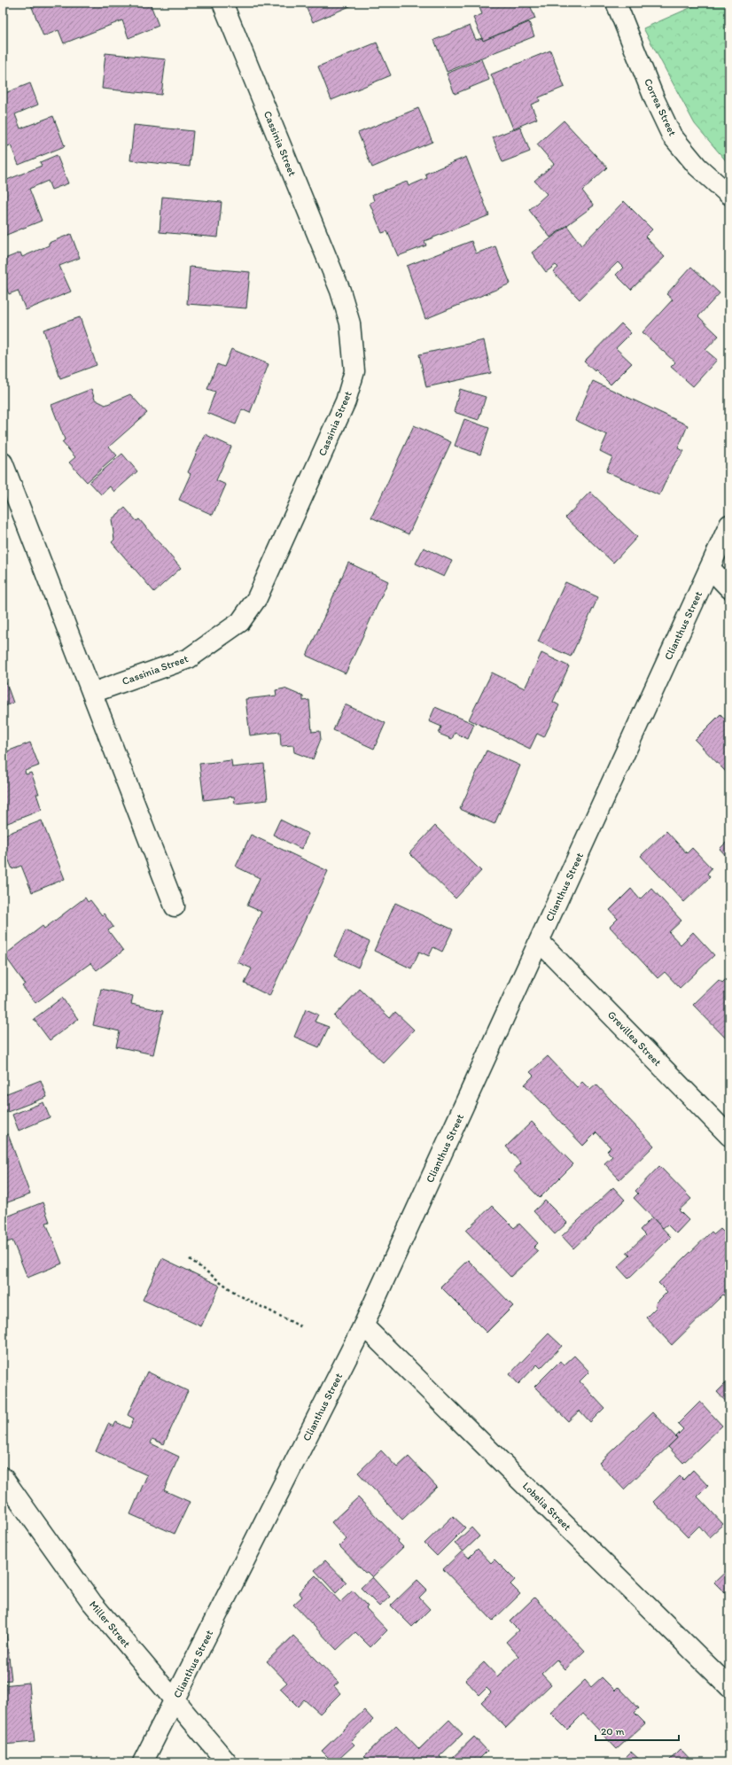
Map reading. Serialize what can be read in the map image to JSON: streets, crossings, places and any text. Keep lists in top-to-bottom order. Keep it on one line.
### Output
{"streets":{"street":["Correa Street","Cassinia Street","Clianthus Street","Grevillea Street","Lobelia Street","Miller Street"]},"crossings":[["Clianthus Street","Grevillea Street"],["Clianthus Street","Lobelia Street"],["Clianthus Street","Miller Street"]],"scale_bar":"20 m"}
